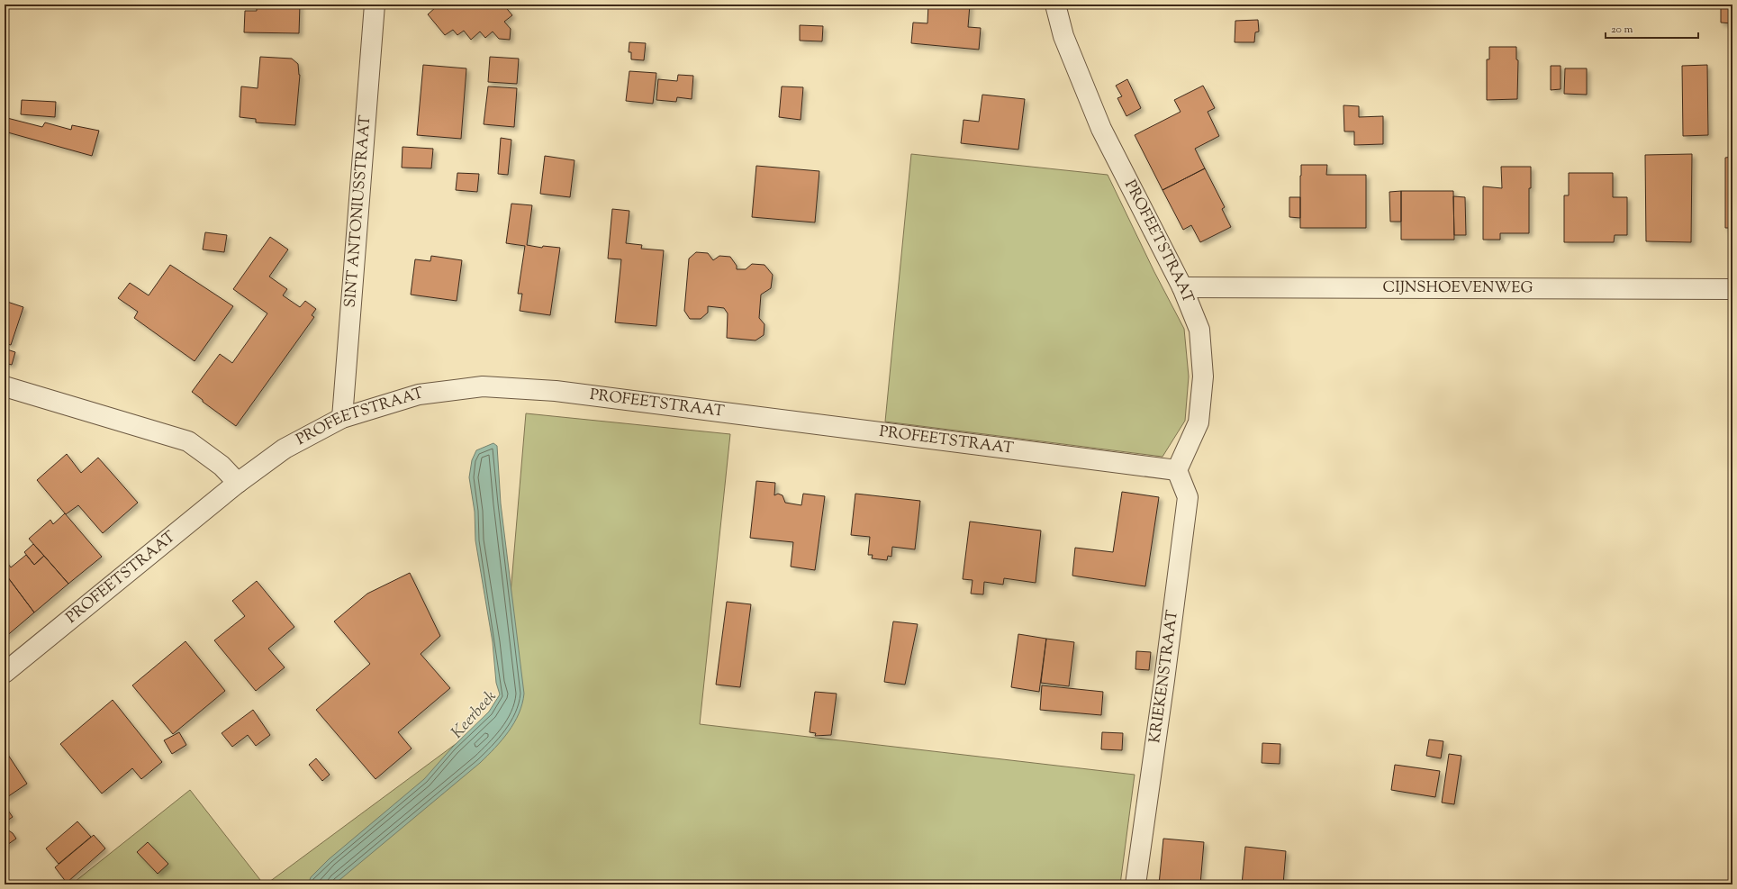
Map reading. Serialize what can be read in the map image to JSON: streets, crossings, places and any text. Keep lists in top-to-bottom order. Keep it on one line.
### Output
{"streets":{"street":["SINT ANTONIUSSTRAAT","PROFEETSTRAAT","CIJNSHOEVENWEG","KRIEKENSTRAAT"]},"crossings":[["SINT ANTONIUSSTRAAT","PROFEETSTRAAT"],["PROFEETSTRAAT","CIJNSHOEVENWEG"],["PROFEETSTRAAT","KRIEKENSTRAAT"]],"water":["Keerbeek"],"scale_bar":"20 m"}
